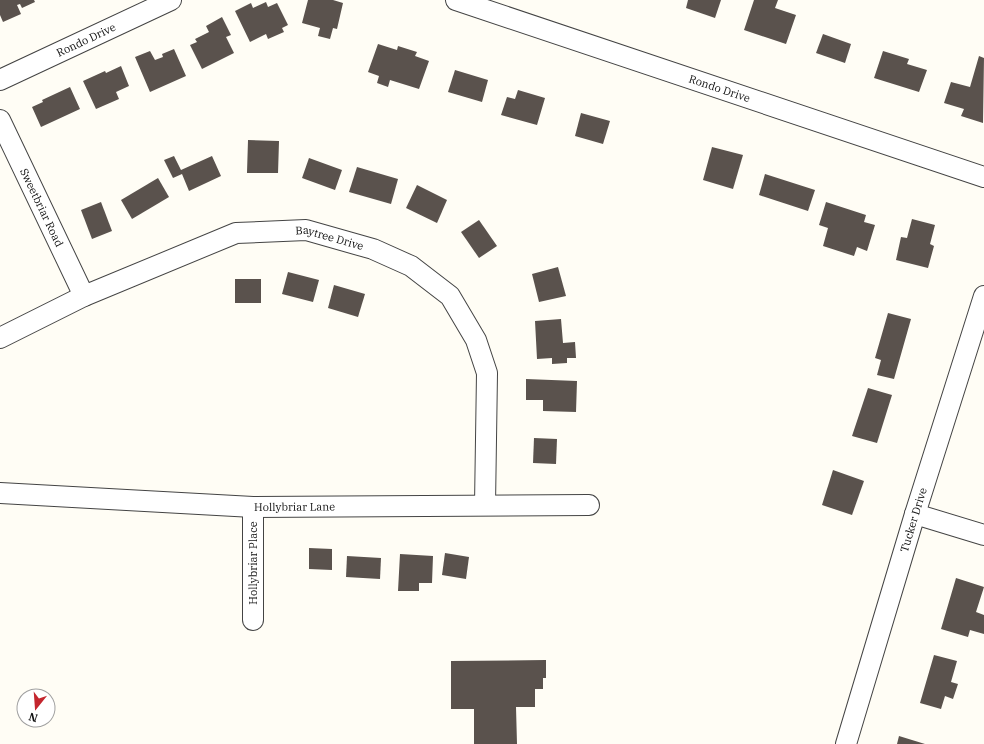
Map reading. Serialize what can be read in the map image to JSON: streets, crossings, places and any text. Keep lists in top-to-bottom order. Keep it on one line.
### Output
{"streets":{"street":["Rondo Drive","Sweetbriar Road","Baytree Drive","Hollybriar Lane","Tucker Drive","Hollybriar Place"]},"crossings":[["Sweetbriar Road","Baytree Drive"],["Baytree Drive","Hollybriar Lane"],["Hollybriar Lane","Hollybriar Place"]],"north":"bottom"}
